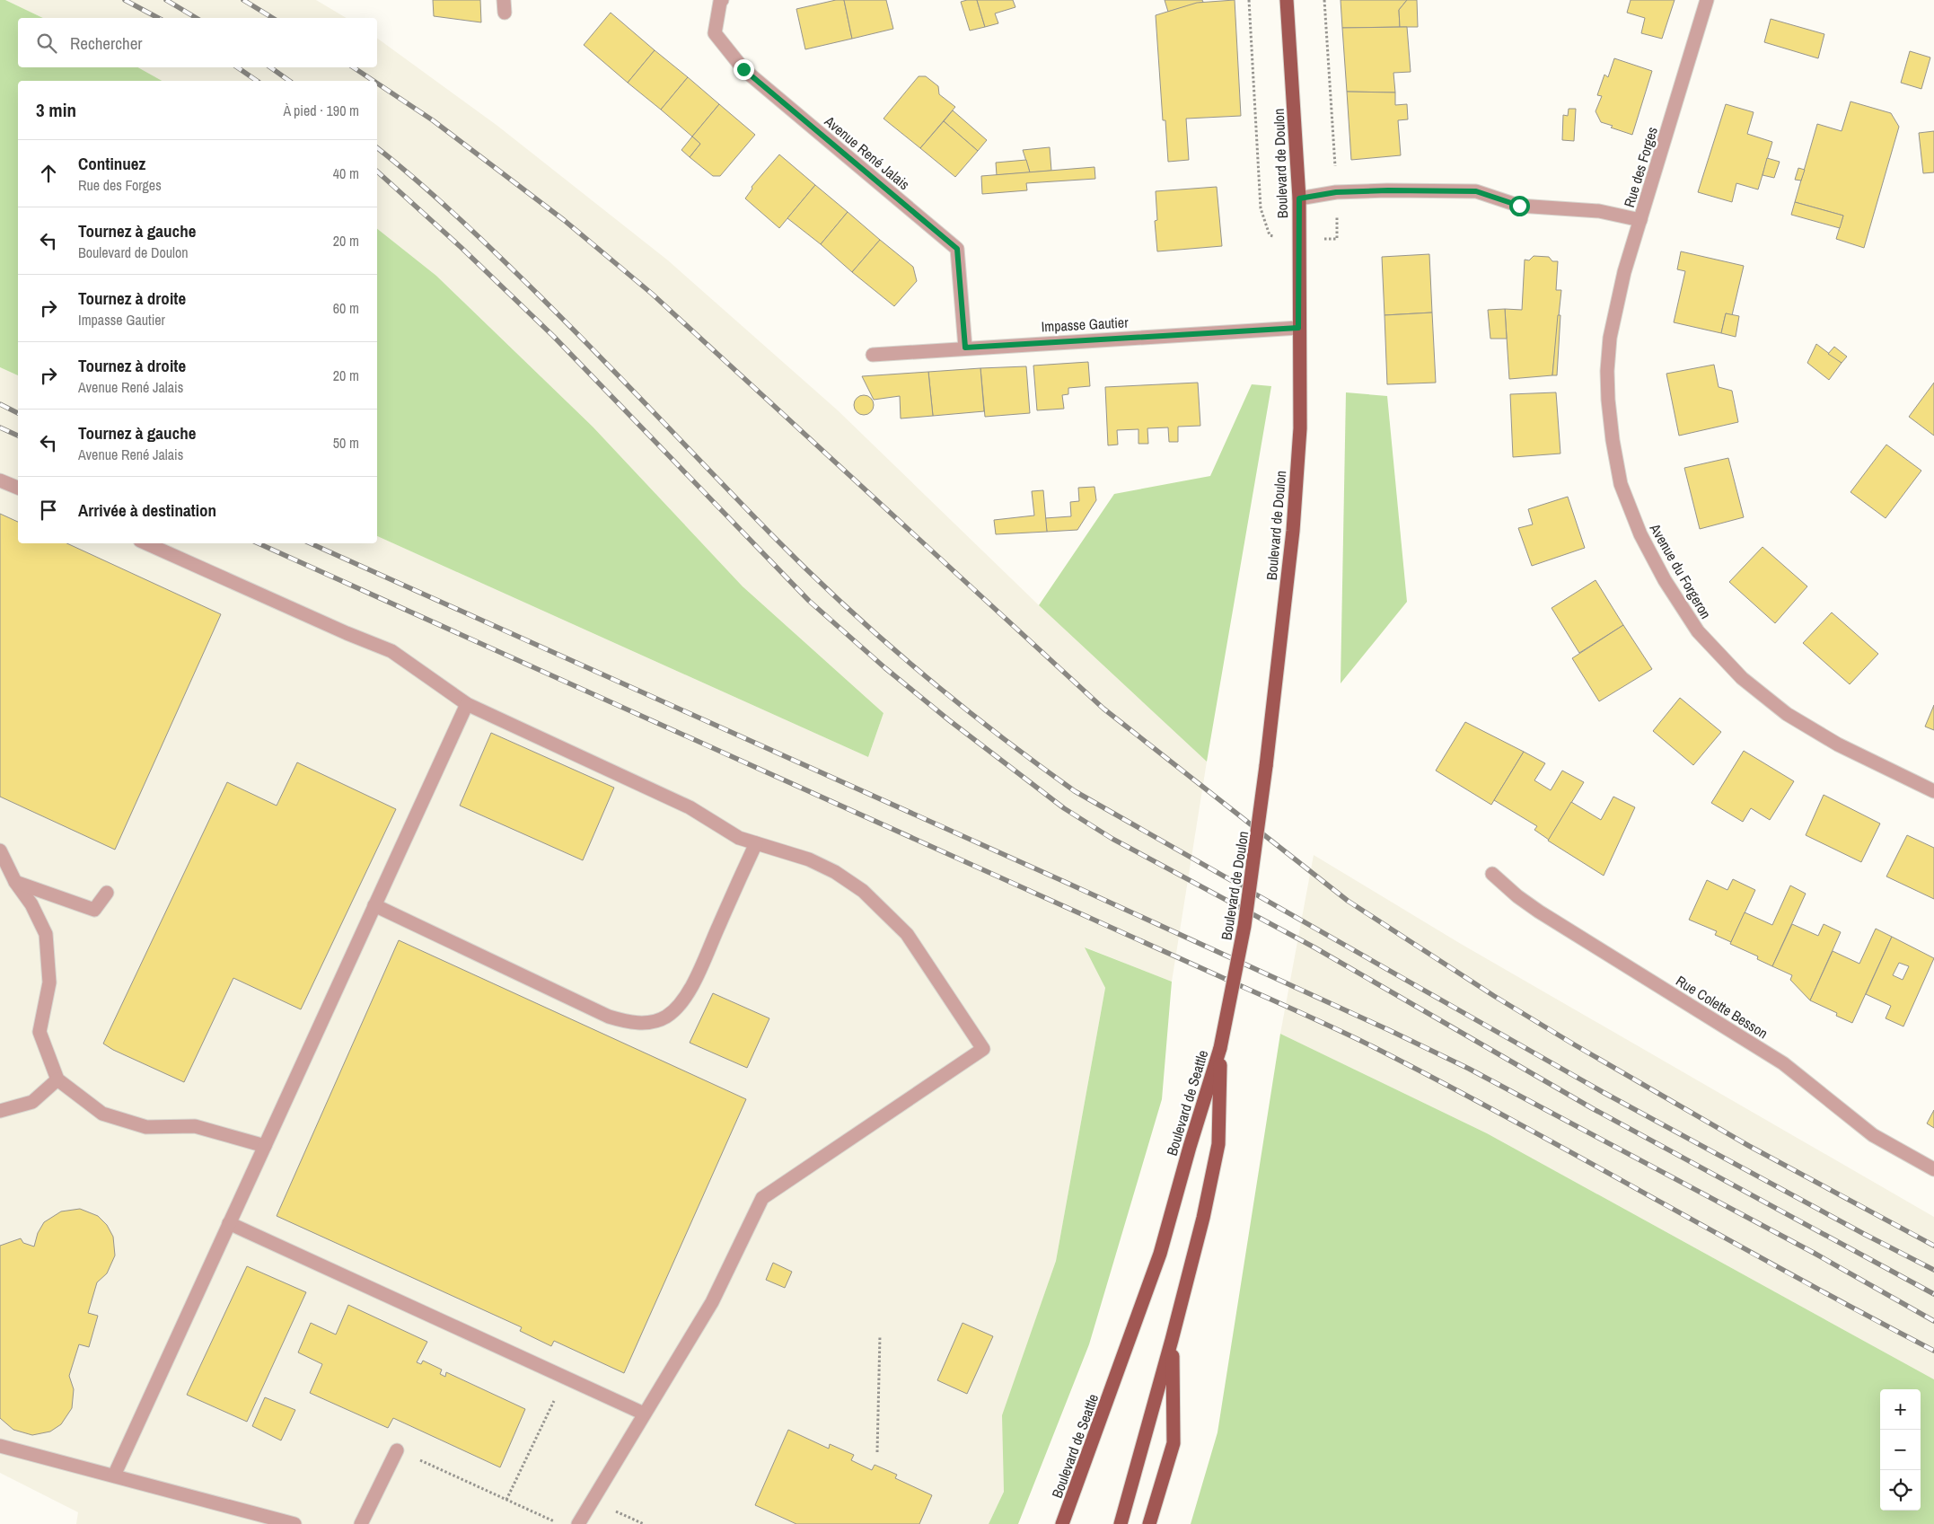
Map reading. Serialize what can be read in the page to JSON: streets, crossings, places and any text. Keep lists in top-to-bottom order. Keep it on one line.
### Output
{"streets":{"main road":["Boulevard de Doulon","Boulevard de Seattle"],"street":["Avenue René Jalais","Rue des Forges","Impasse Gautier","Avenue du Forgeron","Rue Colette Besson"]},"crossings":[["Avenue René Jalais","Impasse Gautier"],["Boulevard de Doulon","Rue des Forges"],["Boulevard de Doulon","Impasse Gautier"],["Boulevard de Doulon","Boulevard de Seattle"],["Rue des Forges","Avenue du Forgeron"]],"page":{"search":"Rechercher","heading":["3 min","À pied · 190 m"],"list":[["Continuez","Rue des Forges","40 m"],["Tournez à gauche","Boulevard de Doulon","20 m"],["Tournez à droite","Impasse Gautier","60 m"],["Tournez à droite","Avenue René Jalais","20 m"],["Tournez à gauche","Avenue René Jalais","50 m"],"Arrivée à destination"],"map_buttons":["+","−"]}}
